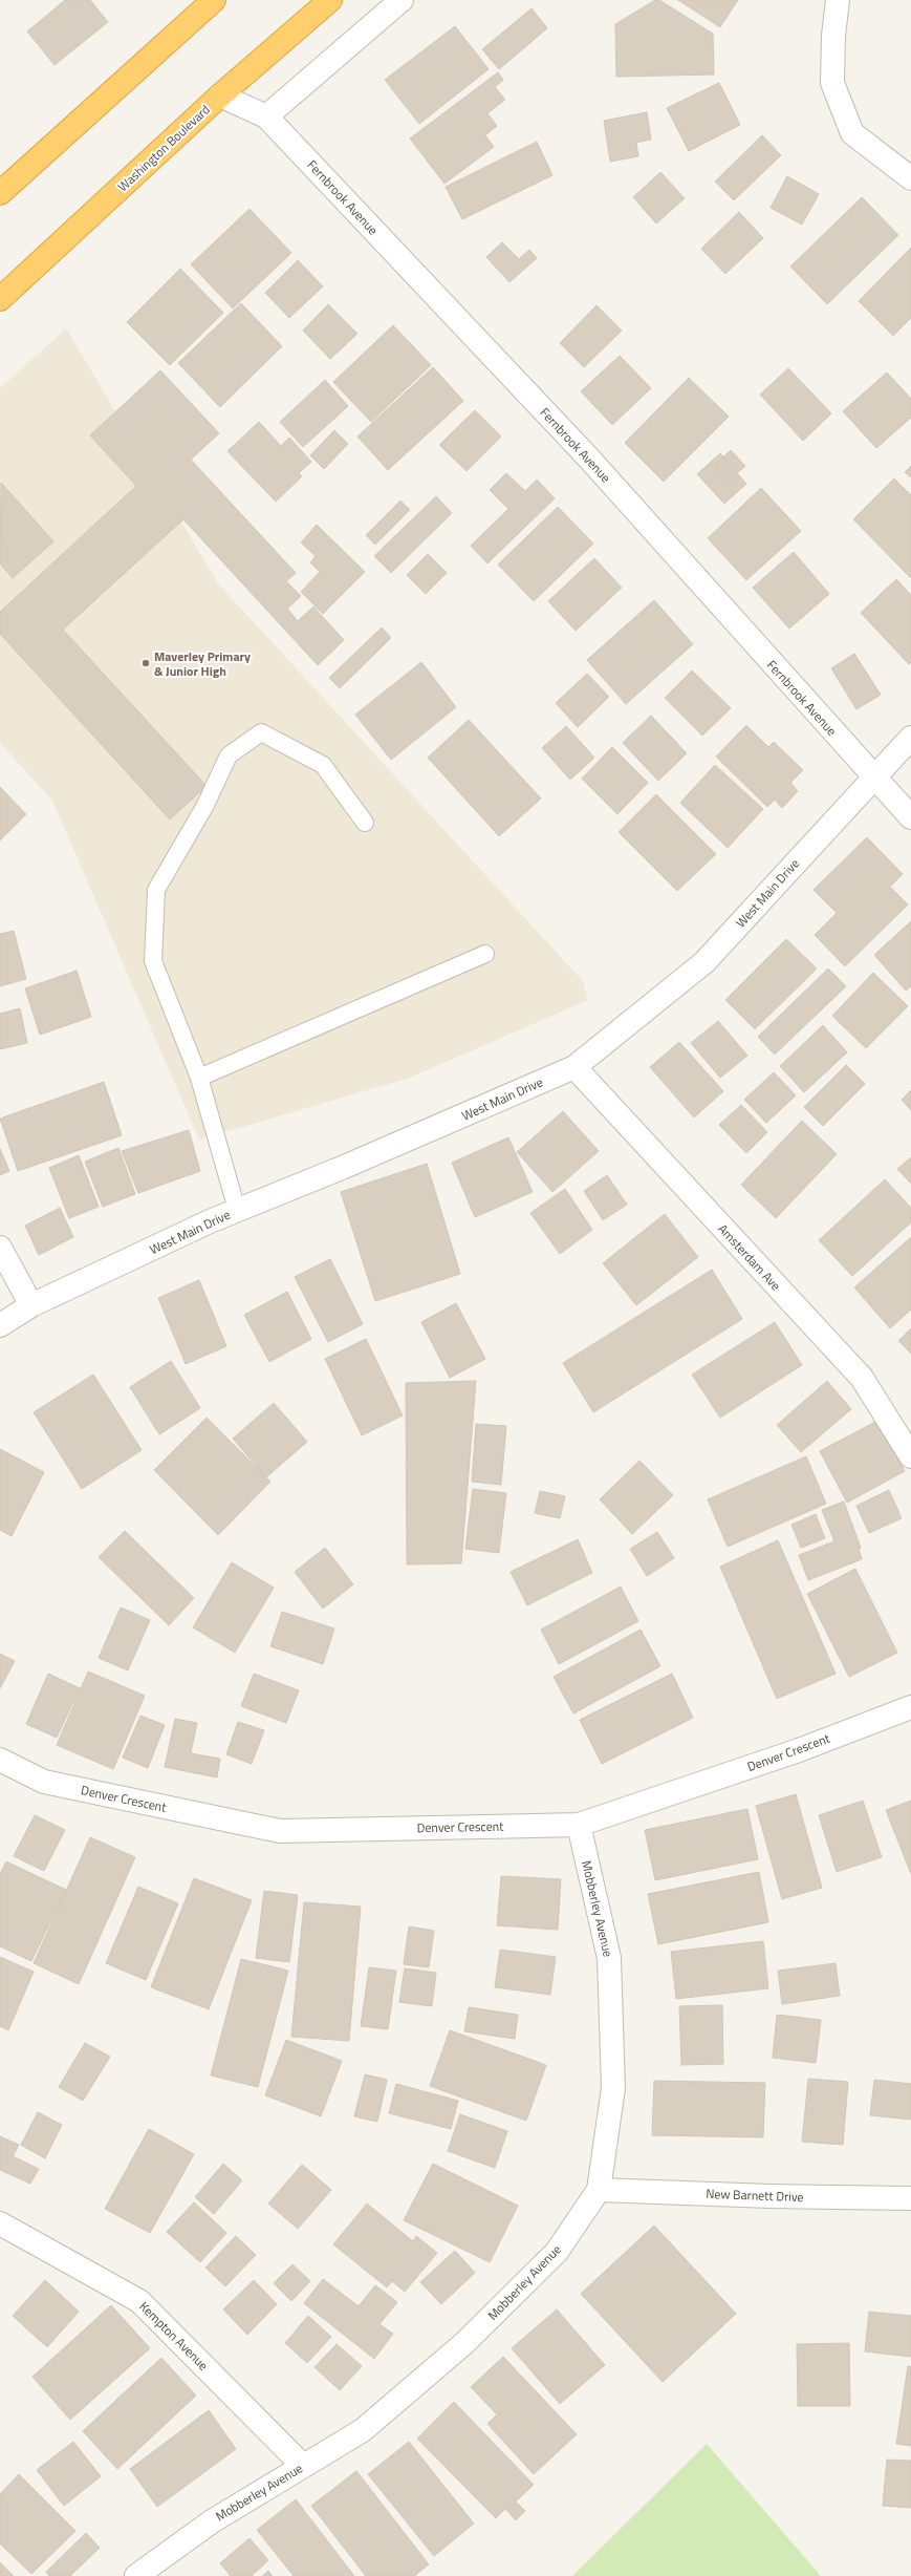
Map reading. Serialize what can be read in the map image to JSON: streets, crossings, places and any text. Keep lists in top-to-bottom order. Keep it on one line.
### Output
{"streets":{"highway":["Washington Boulevard"],"street":["Fernbrook Avenue","West Main Drive","Amsterdam Ave","Denver Crescent","Mobberley Avenue","New Barnett Drive","Kempton Avenue"]},"crossings":[["Washington Boulevard","Fernbrook Avenue"],["Fernbrook Avenue","West Main Drive"],["West Main Drive","Amsterdam Ave"],["Denver Crescent","Mobberley Avenue"],["Mobberley Avenue","New Barnett Drive"],["Mobberley Avenue","Kempton Avenue"]],"places":["Maverley Primary & Junior High"]}
